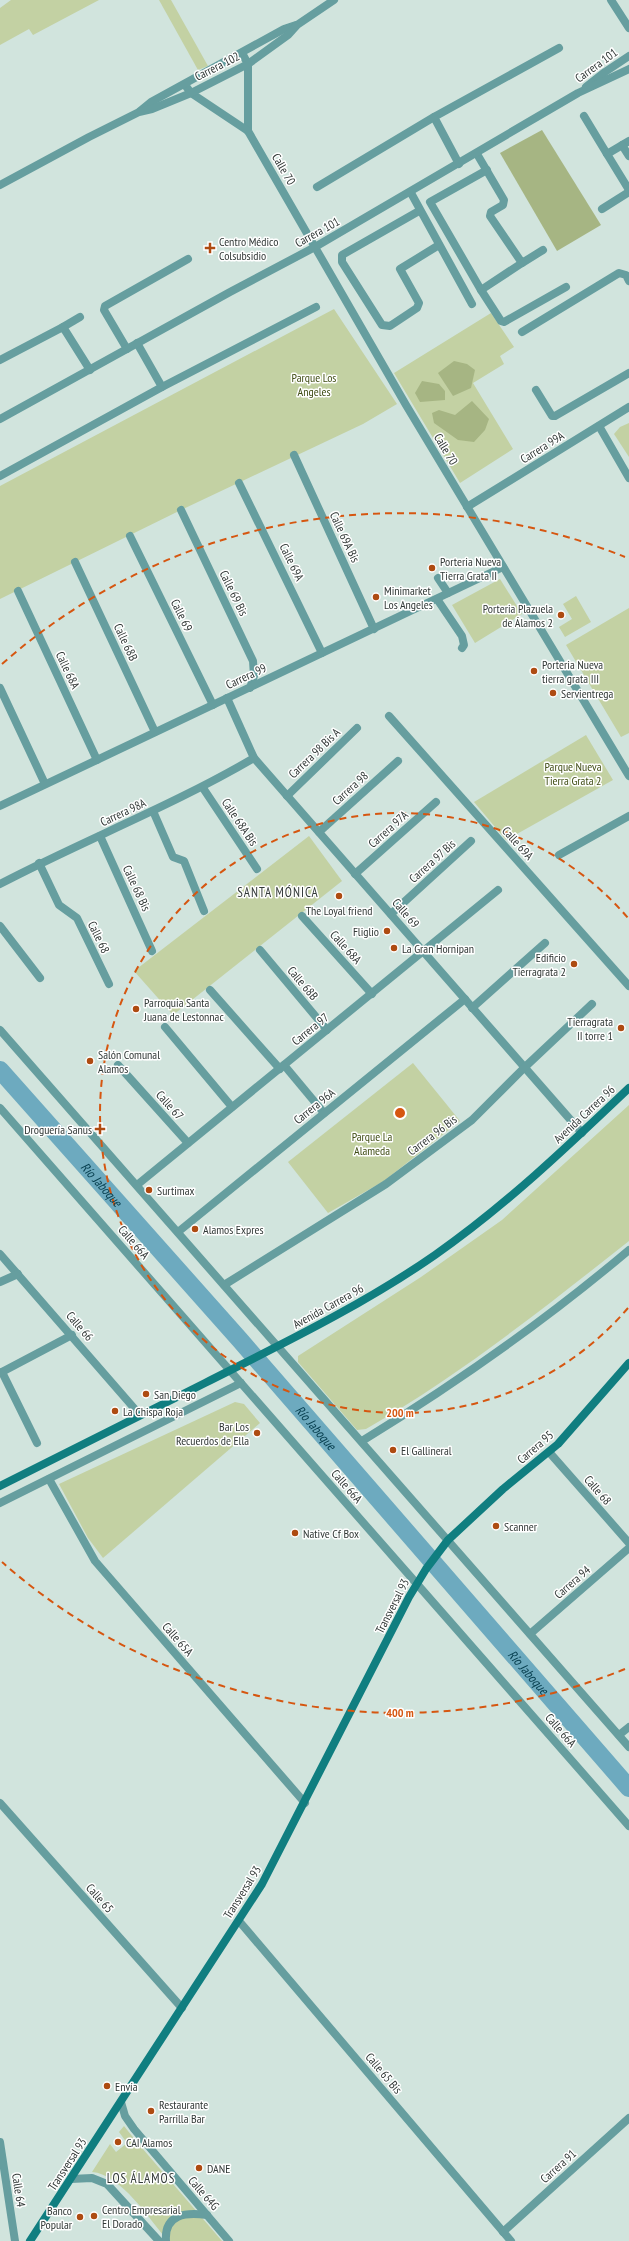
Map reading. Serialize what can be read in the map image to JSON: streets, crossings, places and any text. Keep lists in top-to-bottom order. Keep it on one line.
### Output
{"streets":{"main road":["Avenida Carrera 96","Carrera 95","Transversal 93"],"street":["Carrera 101","Carrera 102","Calle 70","Carrera 99A","Calle 69A Bis","Calle 69A","Calle 69 Bis","Calle 69","Calle 68B","Calle 68A","Carrera 99","Carrera 98 Bis A","Carrera 98","Carrera 98A","Calle 68A Bis","Carrera 97A","Carrera 97 Bis","Calle 68 Bis","Calle 68","Carrera 97","Calle 67","Carrera 96A","Carrera 96 Bis","Calle 66A","Calle 66","Carrera 94","Calle 65A","Calle 65","Calle 65 Bis","Carrera 91","Calle 64","Calle 64G"]},"crossings":[["Carrera 101","Calle 70"],["Carrera 102","Calle 70"],["Calle 70","Carrera 99A"],["Calle 70","Carrera 99"],["Calle 69A Bis","Carrera 99"],["Calle 69A","Carrera 99"],["Calle 69 Bis","Carrera 99"],["Calle 69","Carrera 99"],["Calle 69","Carrera 98 Bis A"],["Calle 69","Carrera 98"],["Calle 69","Carrera 98A"],["Calle 69","Carrera 97A"],["Calle 69","Carrera 97 Bis"],["Calle 69","Carrera 97"],["Calle 69","Carrera 96A"],["Calle 69","Avenida Carrera 96"],["Calle 69","Carrera 96 Bis"],["Calle 68B","Carrera 99"],["Calle 68B","Carrera 97"],["Calle 68A","Carrera 99"],["Calle 68A","Carrera 97"],["Carrera 98A","Calle 68A Bis"],["Carrera 98A","Calle 68 Bis"],["Carrera 98A","Calle 68"],["Calle 68","Carrera 95"],["Carrera 97","Calle 67"],["Avenida Carrera 96","Calle 66A"],["Avenida Carrera 96","Calle 66"],["Calle 66A","Transversal 93"],["Carrera 95","Transversal 93"],["Transversal 93","Calle 65A"],["Transversal 93","Calle 65"],["Transversal 93","Calle 65 Bis"],["Transversal 93","Calle 64G"],["Calle 65 Bis","Carrera 91"]],"districts":["SANTA MÓNICA","LOS ÁLAMOS"],"water":["Río Jaboque"],"parks":["Parque Los Angeles","Parque Nueva Tierra Grata 2","Parque La Alameda"],"places":{"health":["Centro Médico Colsubsidio","Droguería Sanus"],"other":["Porteria Nueva Tierra Grata II","Minimarket Los Angeles","Porteria Plazuela de Álamos 2","Porteria Nueva tierra grata III","Servientrega","The Loyal friend","Fliglio","La Gran Hornipan","Edificio Tierragrata 2","Parroquia Santa Juana de Lestonnac","Tierragrata II torre 1","Salón Comunal Alamos","Surtimax","Alamos Expres","San Diego","La Chispa Roja","Bar Los Recuerdos de Ella","El Gallineral","Scanner","Native Cf Box","Envía","Restaurante Parrilla Bar","CAI Alamos","DANE","Centro Empresarial El Dorado","Banco Popular"]},"rings":["200 m","400 m"]}
